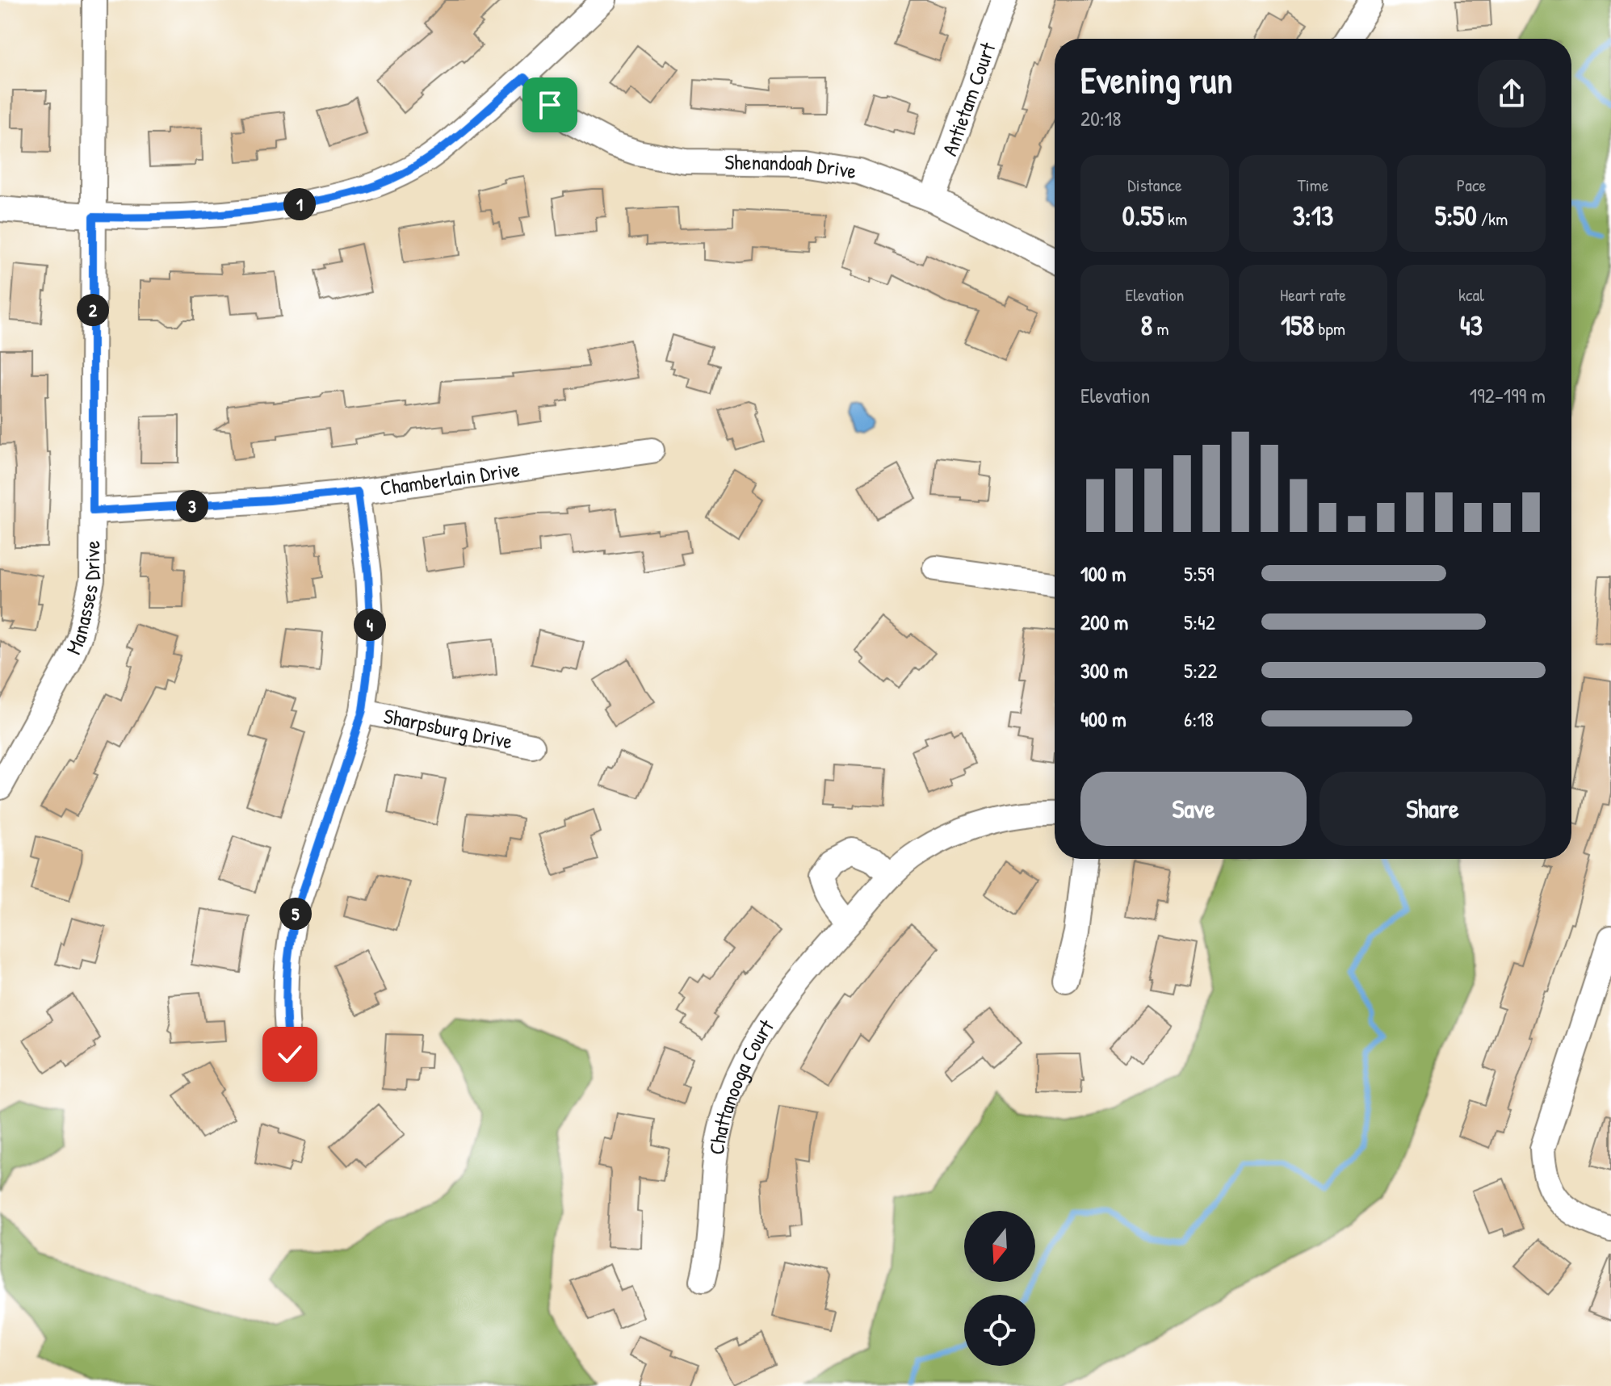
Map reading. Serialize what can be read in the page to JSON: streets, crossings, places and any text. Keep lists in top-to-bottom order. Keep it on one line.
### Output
{"streets":{"street":["Antietam Court","Shenandoah Drive","Chamberlain Drive","Manasses Drive","Sharpsburg Drive","Chattanooga Court"]},"crossings":[["Antietam Court","Shenandoah Drive"],["Chamberlain Drive","Manasses Drive"]],"north":"bottom","page":{"heading":["Evening run","20:18"],"stats":[["Distance","0.55 km"],["Time","3:13"],["Pace","5:50 /km"],["Elevation","8 m"],["Heart rate","158 bpm"],["kcal","43"]],"pins":["1","2","3","4","5"],"chart":["Elevation","192–199 m"],"list":[{"name":"100 m","note":"5:59"},{"name":"200 m","note":"5:42"},{"name":"300 m","note":"5:22"},{"name":"400 m","note":"6:18"}],"buttons":["Save","Share"]}}
